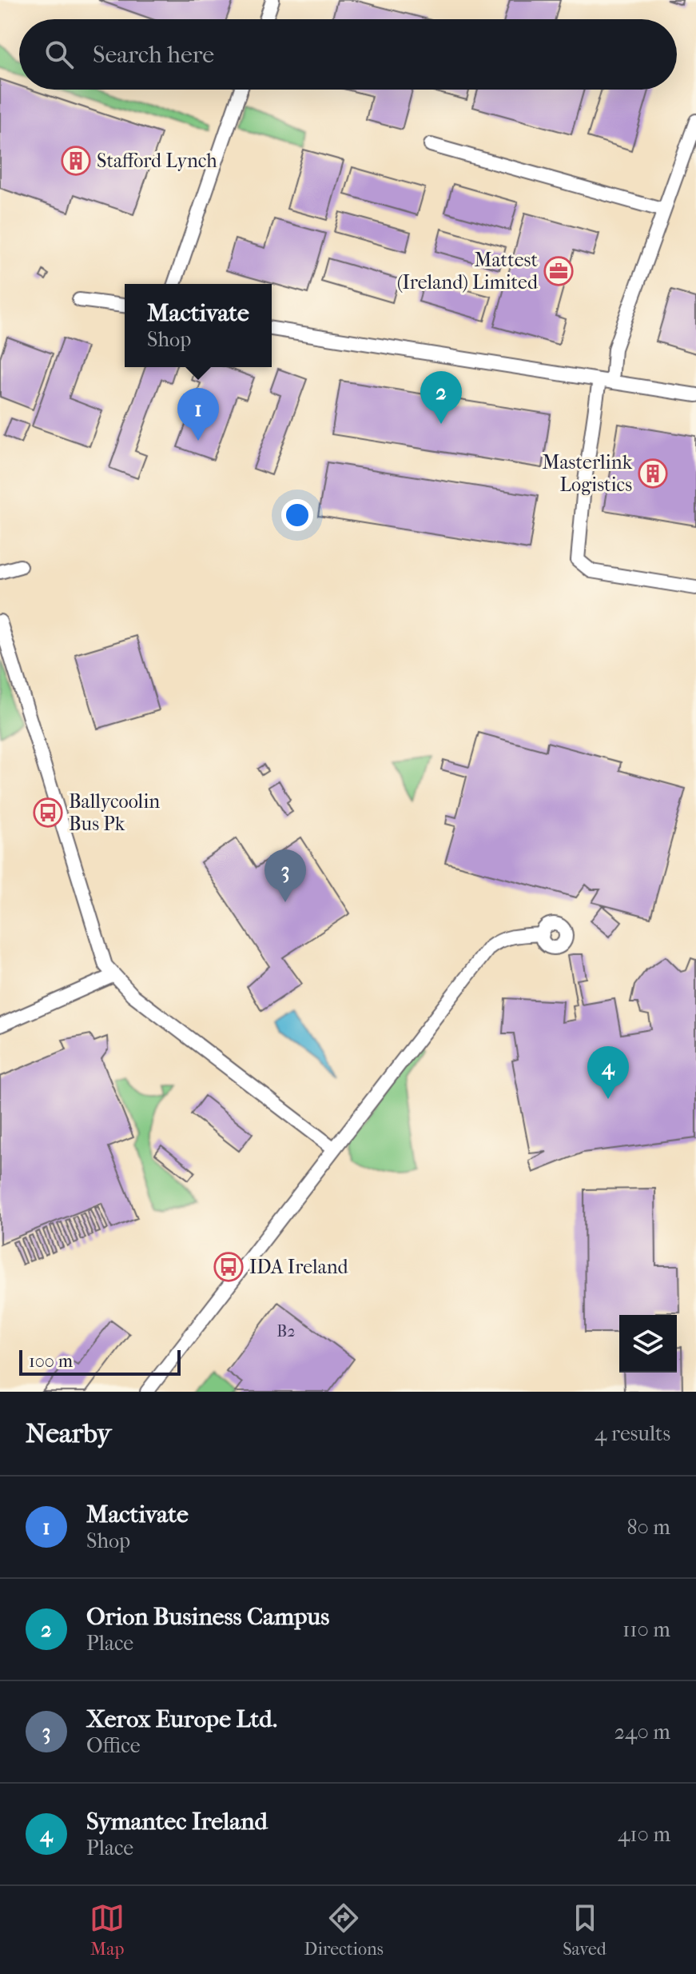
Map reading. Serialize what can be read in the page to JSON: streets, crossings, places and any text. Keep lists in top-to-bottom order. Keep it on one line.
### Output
{"places":{"building":["Stafford Lynch","Masterlink Logistics"],"office":["Mattest (Ireland) Limited"],"bus stop":["Ballycoolin Bus Pk","IDA Ireland"]},"house_numbers":["B2"],"scale_bar":"100 m","page":{"search":"Search here","popup":["Mactivate","Shop"],"pins":["2","1","3","4"],"scale":"100 m","heading":["Nearby","4 results"],"list":[{"mark":"1","name":"Mactivate","note":"Shop","value":"80 m"},{"mark":"2","name":"Orion Business Campus","note":"Place","value":"110 m"},{"mark":"3","name":"Xerox Europe Ltd.","note":"Office","value":"240 m"},{"mark":"4","name":"Symantec Ireland","note":"Place","value":"410 m"}],"nav":["Map","Directions","Saved"]}}
